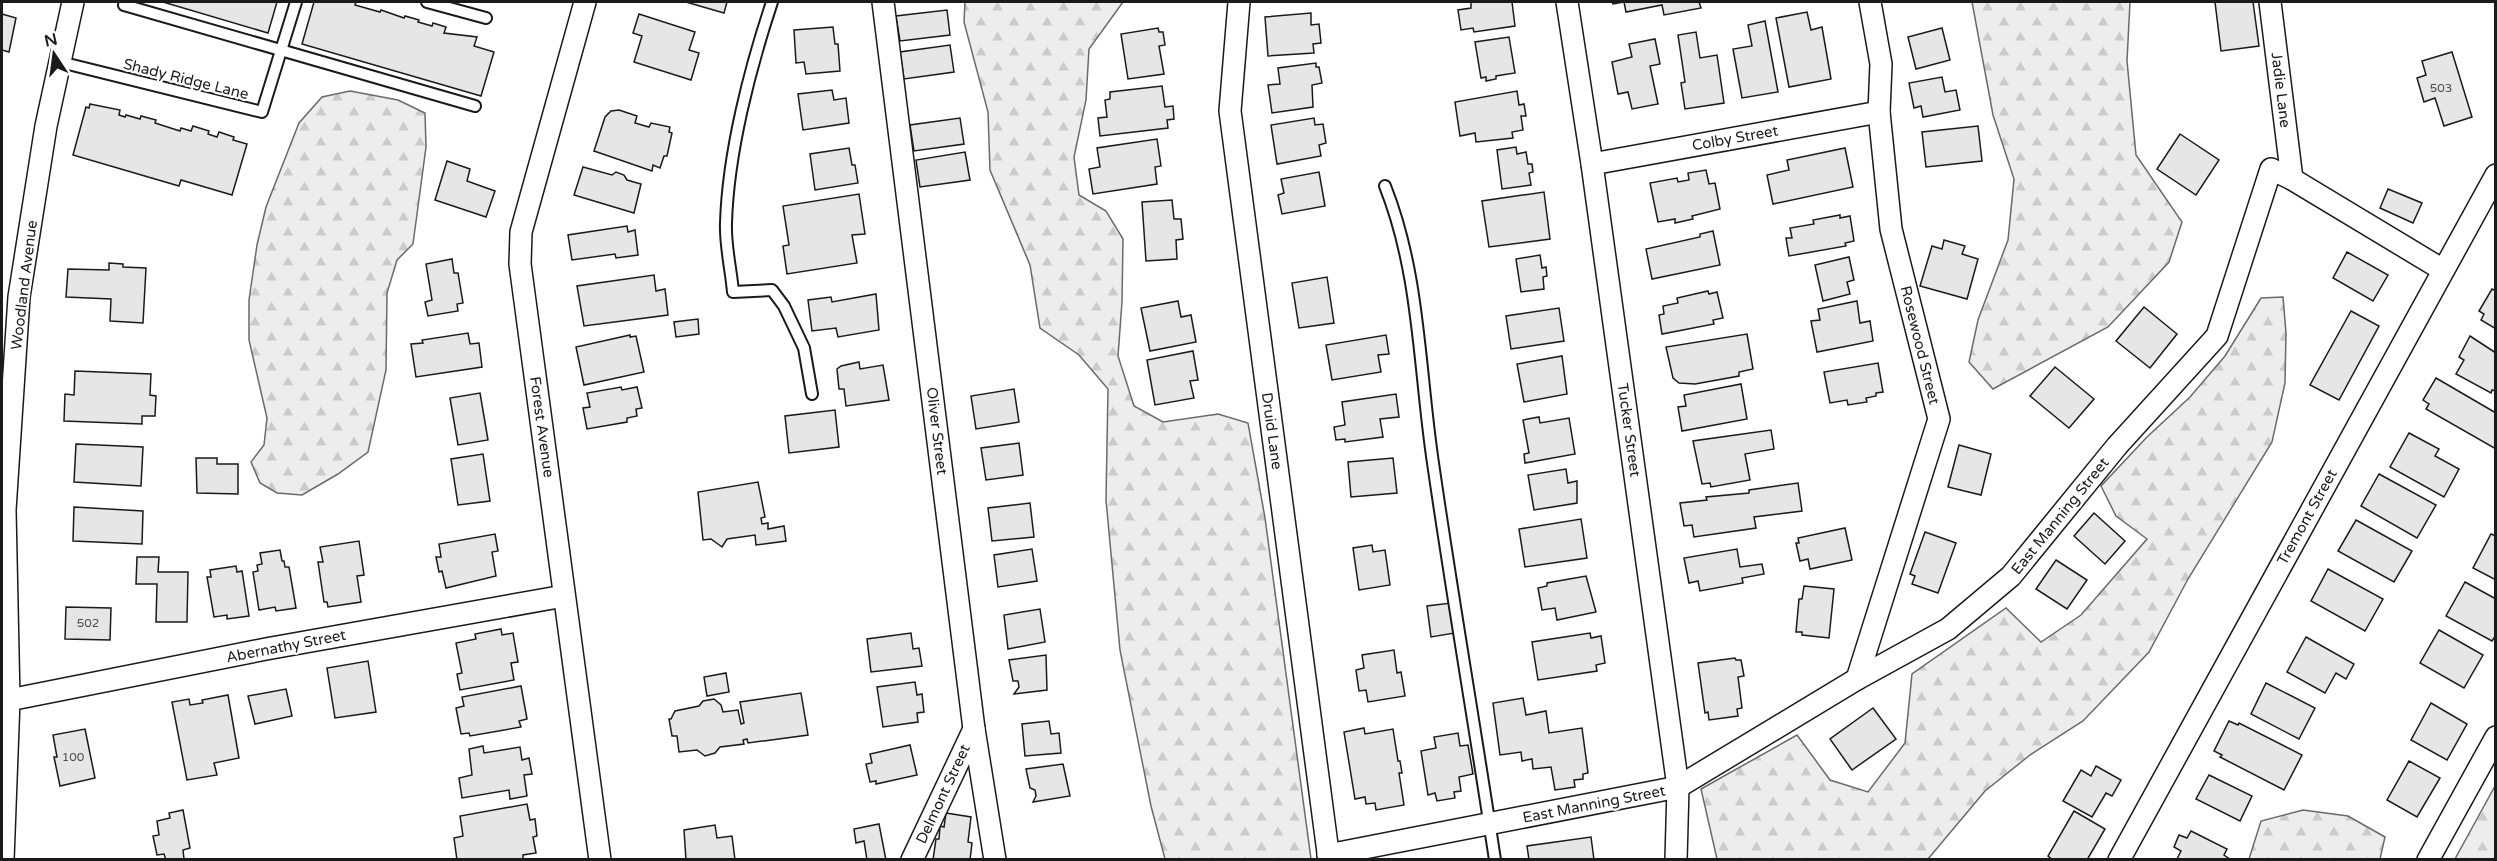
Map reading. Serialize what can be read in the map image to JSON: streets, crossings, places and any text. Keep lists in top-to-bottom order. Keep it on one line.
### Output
{"streets":{"street":["Jadie Lane","Colby Street","Woodland Avenue","Rosewood Street","Forest Avenue","Tucker Street","Oliver Street","Druid Lane","East Manning Street","Tremont Street","Abernathy Street","Delmont Street"],"lane":["Shady Ridge Lane"]},"crossings":[["Shady Ridge Lane","Woodland Avenue"],["Jadie Lane","East Manning Street"],["Colby Street","Rosewood Street"],["Colby Street","Tucker Street"],["Woodland Avenue","Abernathy Street"],["Rosewood Street","East Manning Street"],["Forest Avenue","Abernathy Street"],["Tucker Street","East Manning Street"],["Oliver Street","Delmont Street"],["Druid Lane","East Manning Street"],["East Manning Street","Tremont Street"]],"house_numbers":["503","502","100"],"north":"top"}
